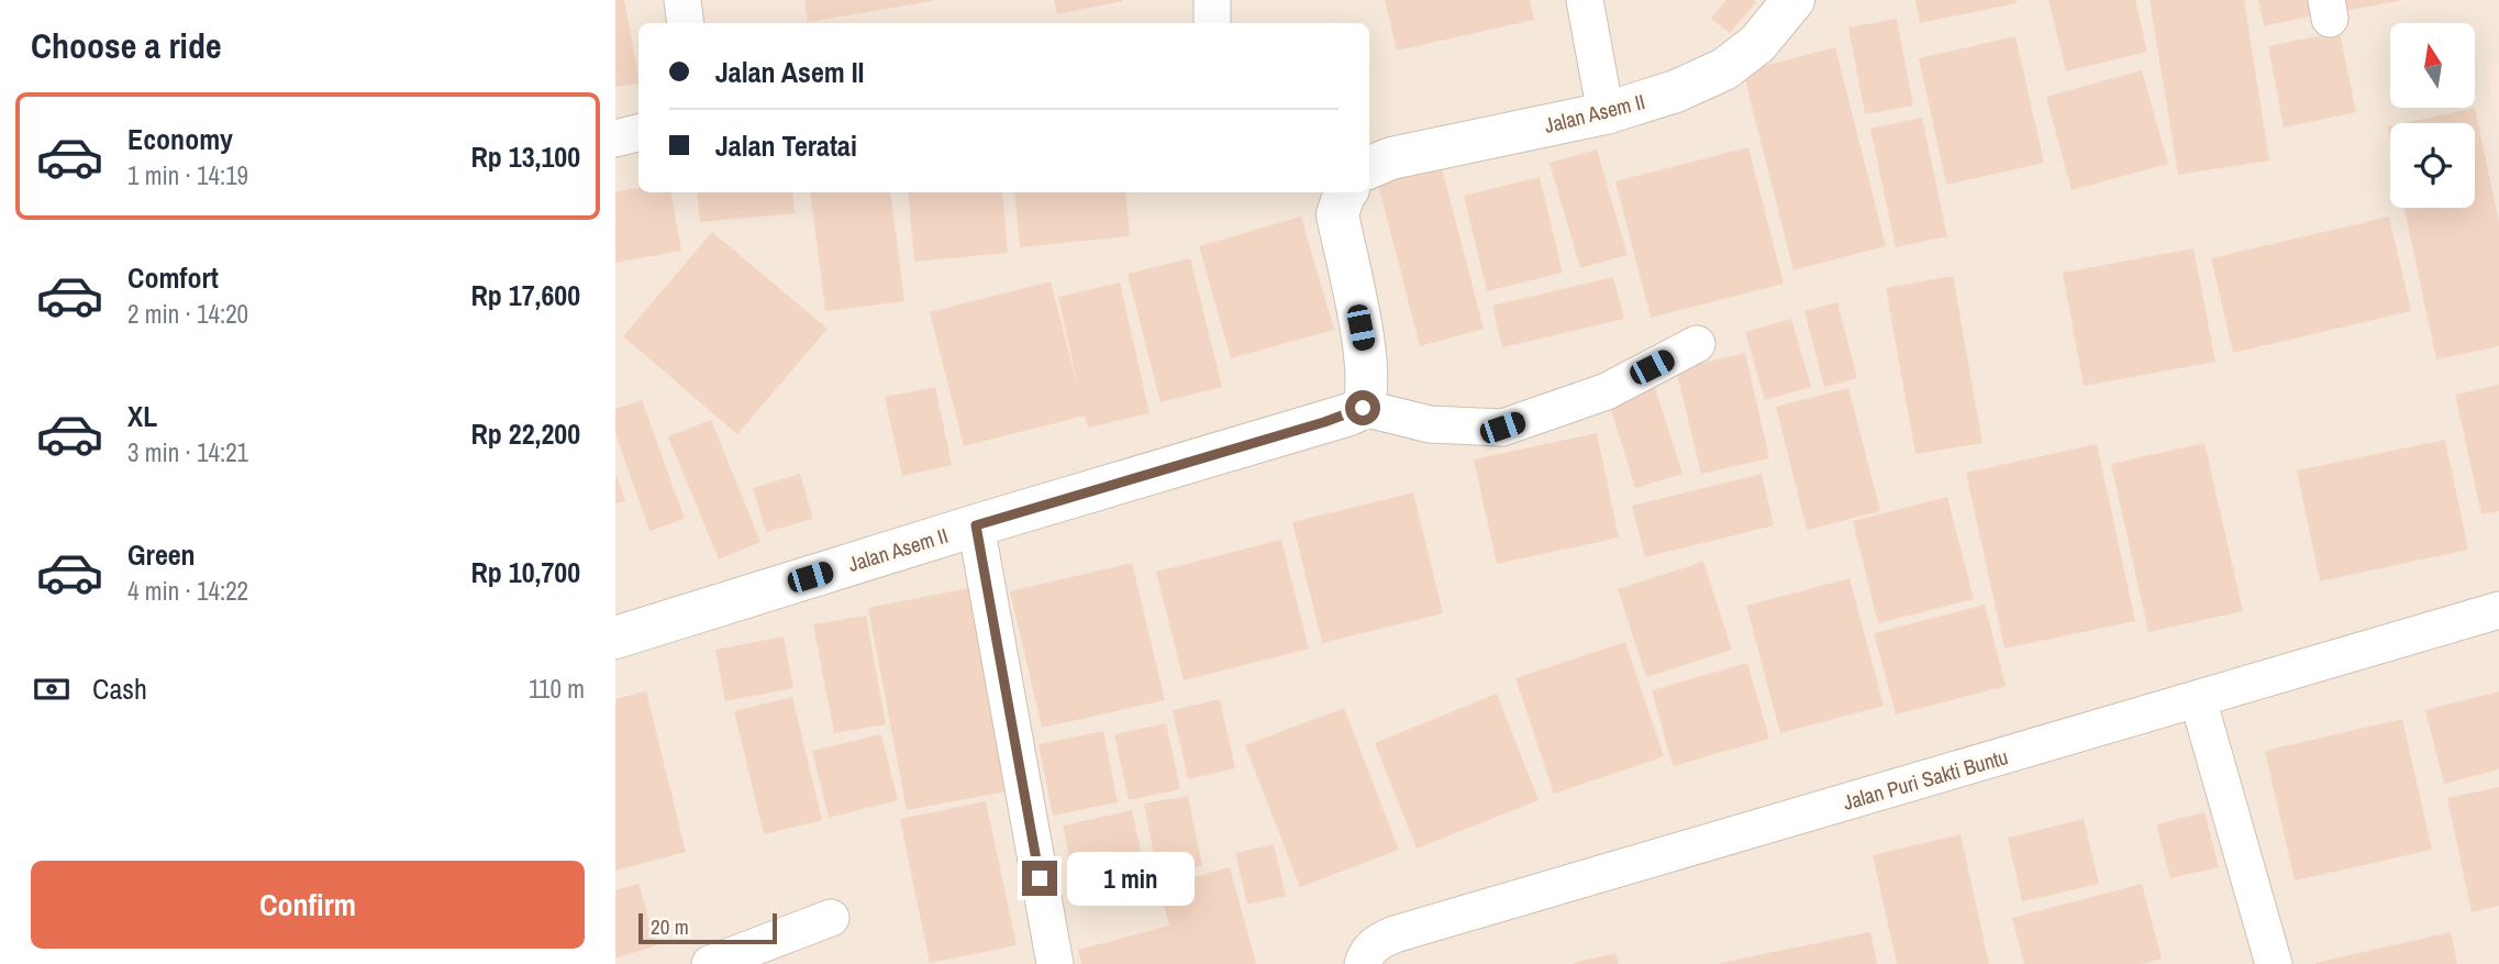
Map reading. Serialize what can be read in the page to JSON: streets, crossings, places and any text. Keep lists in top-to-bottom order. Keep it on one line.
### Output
{"streets":{"street":["Jalan Asem II","Jalan Puri Sakti Buntu"]},"scale_bar":"20 m","north":"top","page":{"heading":"Choose a ride","banner":["Jalan Asem II","Jalan Teratai"],"list":[{"name":"Economy","note":"1 min · 14:19","value":"Rp 13,100"},{"name":"Comfort","note":"2 min · 14:20","value":"Rp 17,600"},{"name":"XL","note":"3 min · 14:21","value":"Rp 22,200"},{"name":"Green","note":"4 min · 14:22","value":"Rp 10,700"}],"pay":["Cash","110 m"],"buttons":"Confirm","bubble":"1 min","scale":"20 m"}}
